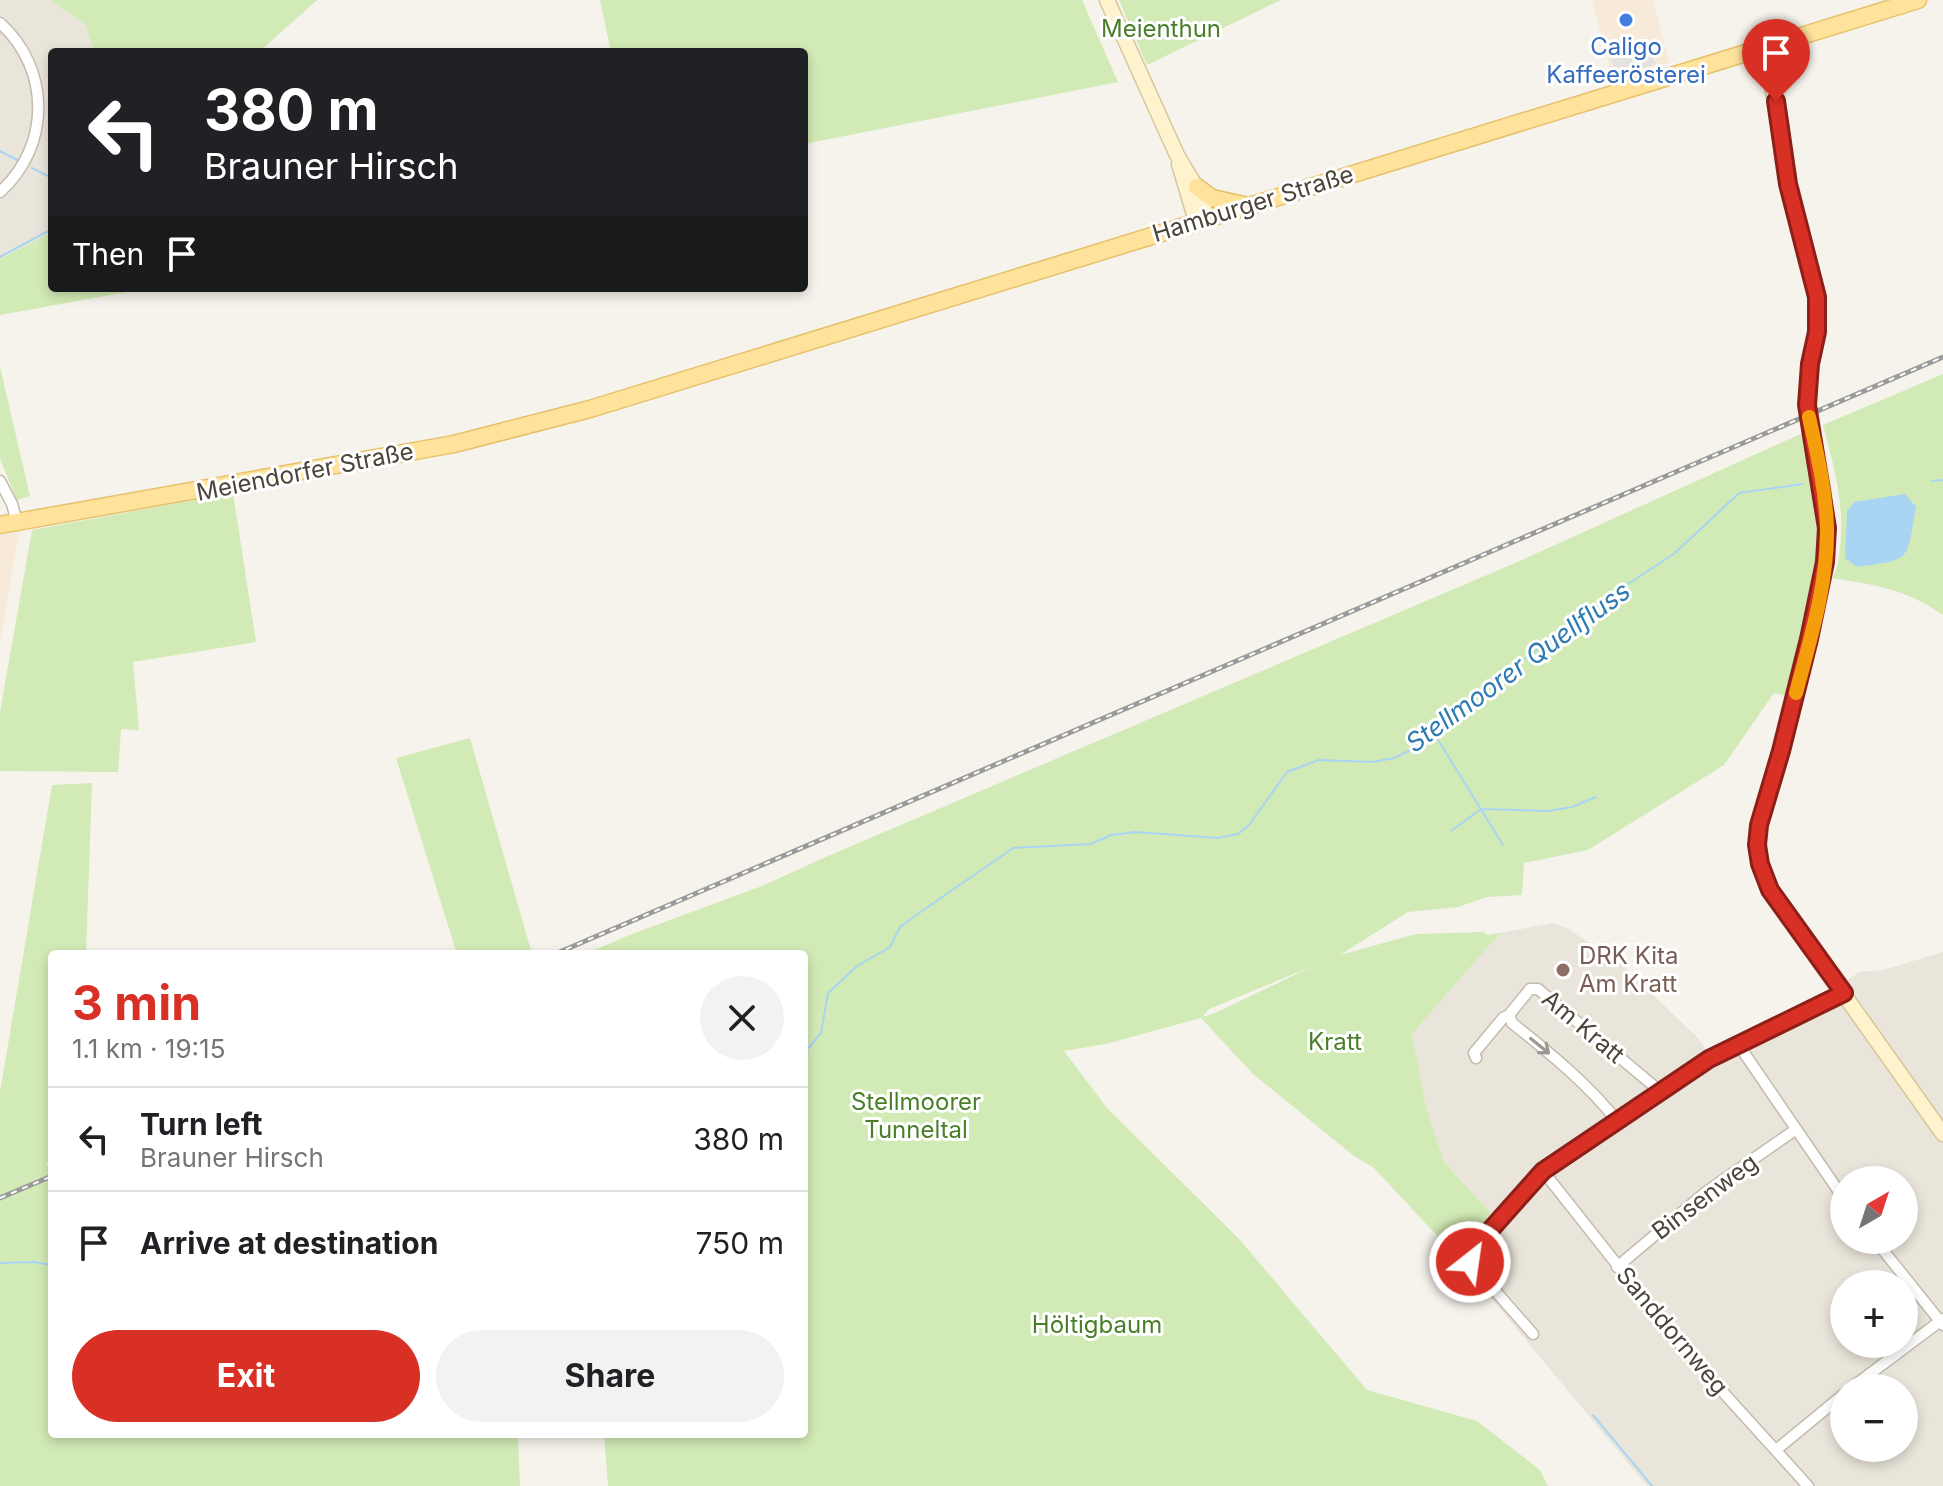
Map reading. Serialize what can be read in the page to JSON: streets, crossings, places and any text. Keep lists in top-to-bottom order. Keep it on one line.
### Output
{"streets":{"main road":["Hamburger Straße","Meiendorfer Straße"],"street":["Am Kratt","Binsenweg","Sanddornweg"]},"crossings":[["Hamburger Straße","Meiendorfer Straße"],["Binsenweg","Sanddornweg"]],"one_way":["Am Kratt"],"water":["Stellmoorer Quellfluss"],"parks":["Meienthun","Kratt","Stellmoorer Tunneltal","Höltigbaum"],"places":["Caligo Kaffeerösterei","DRK Kita Am Kratt"],"north":"top right","page":{"turn":["380 m","Brauner Hirsch"],"then":"Then","heading":["3 min","1.1 km · 19:15"],"list":[{"name":"Turn left","note":"Brauner Hirsch","value":"380 m"},{"name":"Arrive at destination","value":"750 m"}],"map_buttons":["+","−"],"buttons":["Exit","Share"]}}
